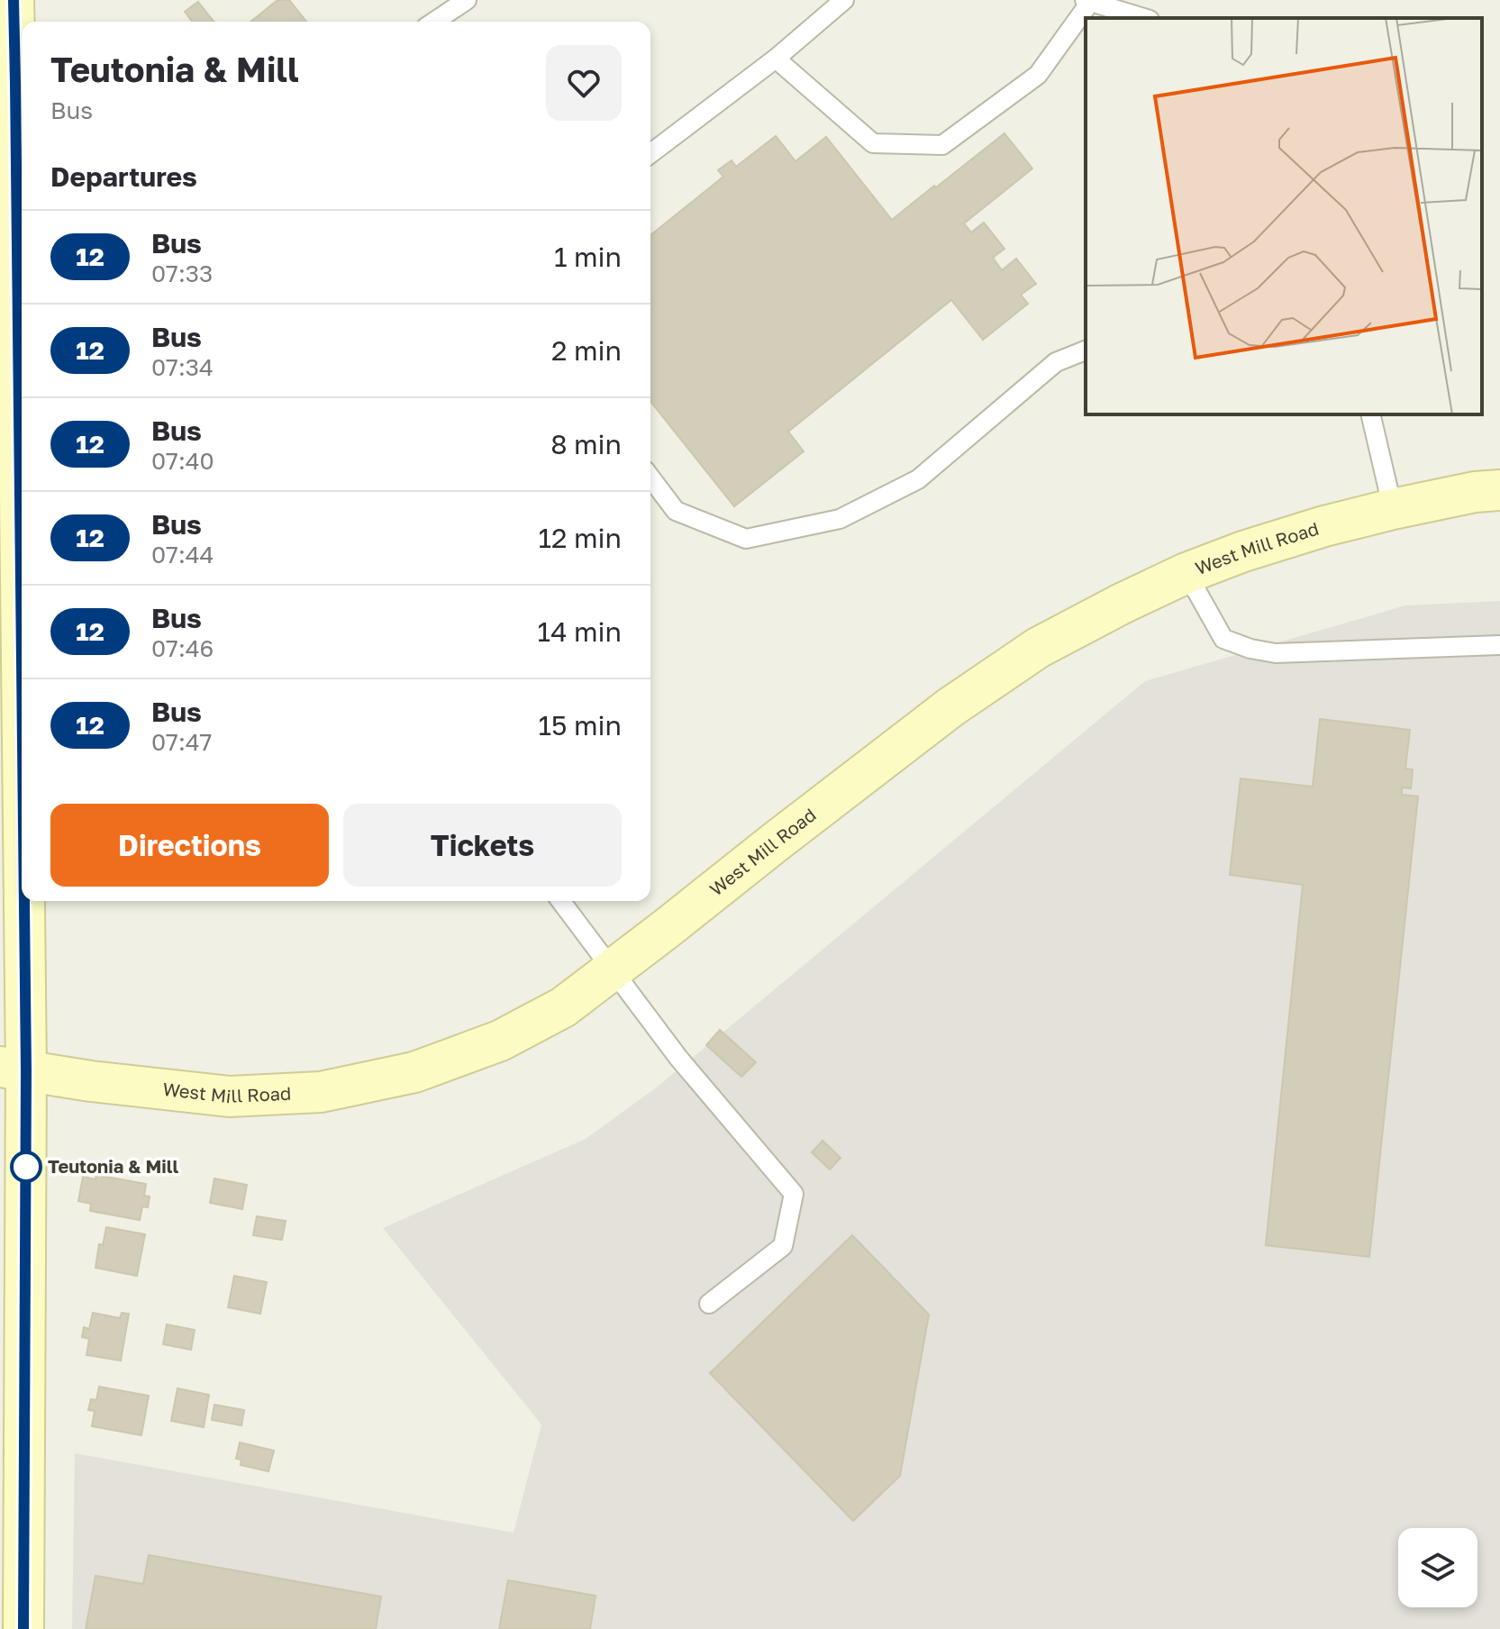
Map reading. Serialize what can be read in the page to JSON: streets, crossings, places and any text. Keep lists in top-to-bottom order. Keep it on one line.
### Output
{"streets":{"main road":["West Mill Road"]},"places":["Teutonia & Mill"],"lines":["bus line 12"],"page":{"heading":[["Teutonia & Mill","Bus"],"Departures"],"list":[{"mark":"12","name":"Bus","note":"07:33","value":"1 min"},{"mark":"12","name":"Bus","note":"07:34","value":"2 min"},{"mark":"12","name":"Bus","note":"07:40","value":"8 min"},{"mark":"12","name":"Bus","note":"07:44","value":"12 min"},{"mark":"12","name":"Bus","note":"07:46","value":"14 min"},{"mark":"12","name":"Bus","note":"07:47","value":"15 min"}],"buttons":["Directions","Tickets"]}}
